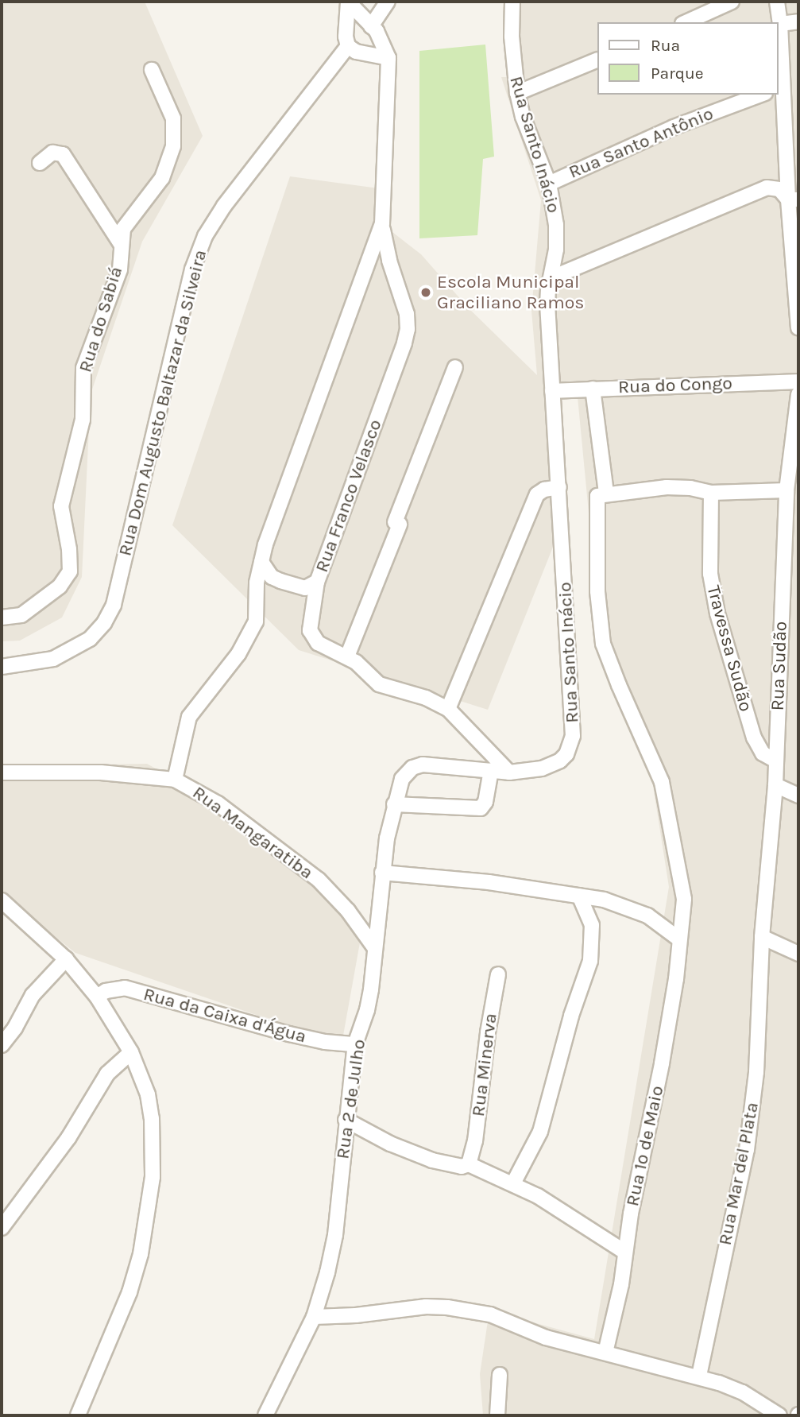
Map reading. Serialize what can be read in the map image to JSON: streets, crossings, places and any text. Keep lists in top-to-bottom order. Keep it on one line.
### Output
{"streets":{"street":["Rua Santo Antônio","Rua Santo Inácio","Rua do Sabiá","Rua do Congo","Rua Dom Augusto Baltazar da Silveira","Rua Franco Velasco","Travessa Sudão","Rua Sudão","Rua Mangaratiba","Rua da Caixa d'Água","Rua Minerva","Rua 2 de Julho","Rua 1º de Maio","Rua Mar del Plata"]},"crossings":[["Rua Santo Antônio","Rua Santo Inácio"],["Rua Santo Inácio","Rua do Congo"],["Rua Santo Inácio","Rua 2 de Julho"],["Rua do Congo","Rua 1º de Maio"],["Rua Dom Augusto Baltazar da Silveira","Rua Franco Velasco"],["Travessa Sudão","Rua Sudão"],["Rua Sudão","Rua Mar del Plata"],["Rua Mangaratiba","Rua 2 de Julho"],["Rua da Caixa d'Água","Rua 2 de Julho"]],"places":["Escola Municipal Graciliano Ramos"],"legend":["Rua","Parque"]}
